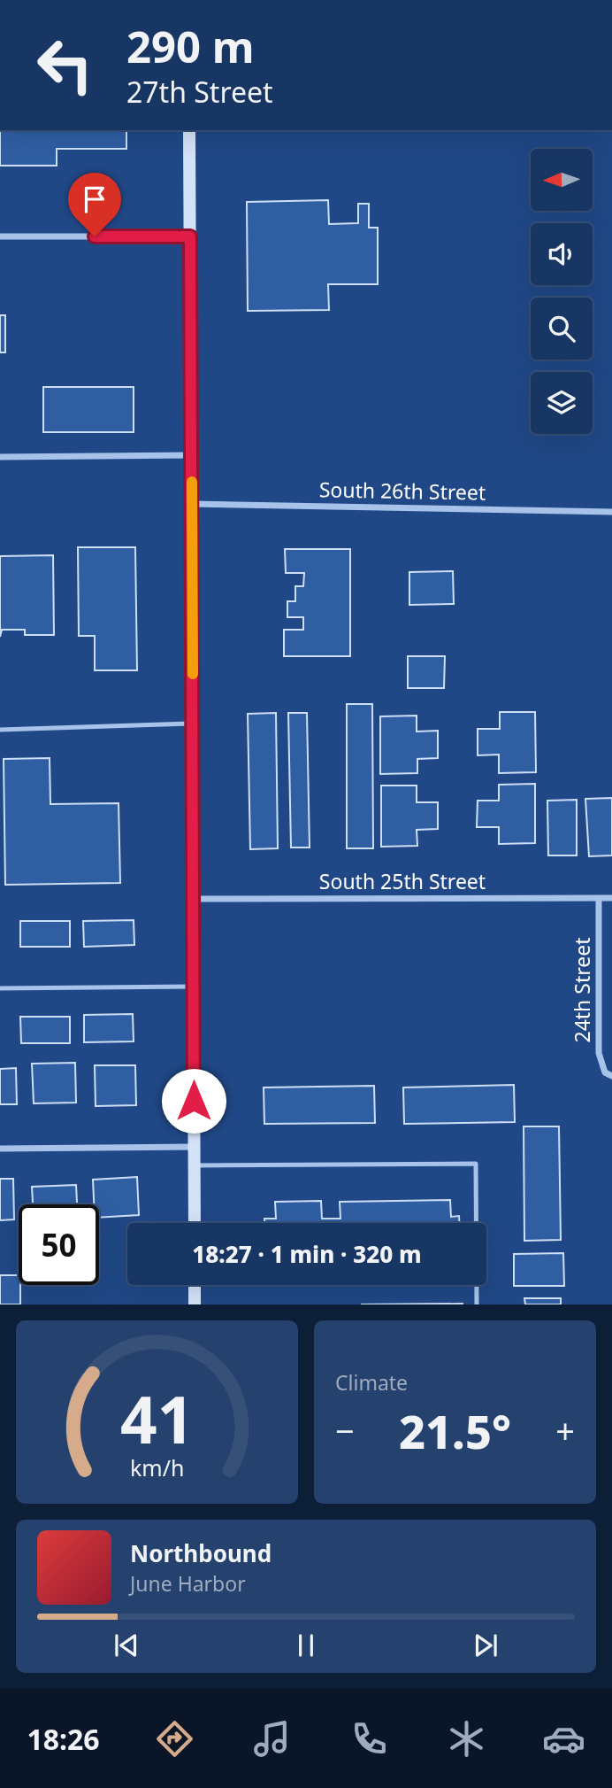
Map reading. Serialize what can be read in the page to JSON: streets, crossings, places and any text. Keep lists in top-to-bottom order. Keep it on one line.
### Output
{"streets":{"street":["South 26th Street","South 25th Street","24th Street"]},"crossings":[["South 25th Street","24th Street"]],"north":"left","page":{"turn":["290 m","27th Street"],"limit":"50","trip":"18:27 · 1 min · 320 m","tile":"Climate","heat":["−","21.5°","+"],"song":["Northbound","June Harbor"],"tabs":"18:26","gauge":["41","km/h"]}}
